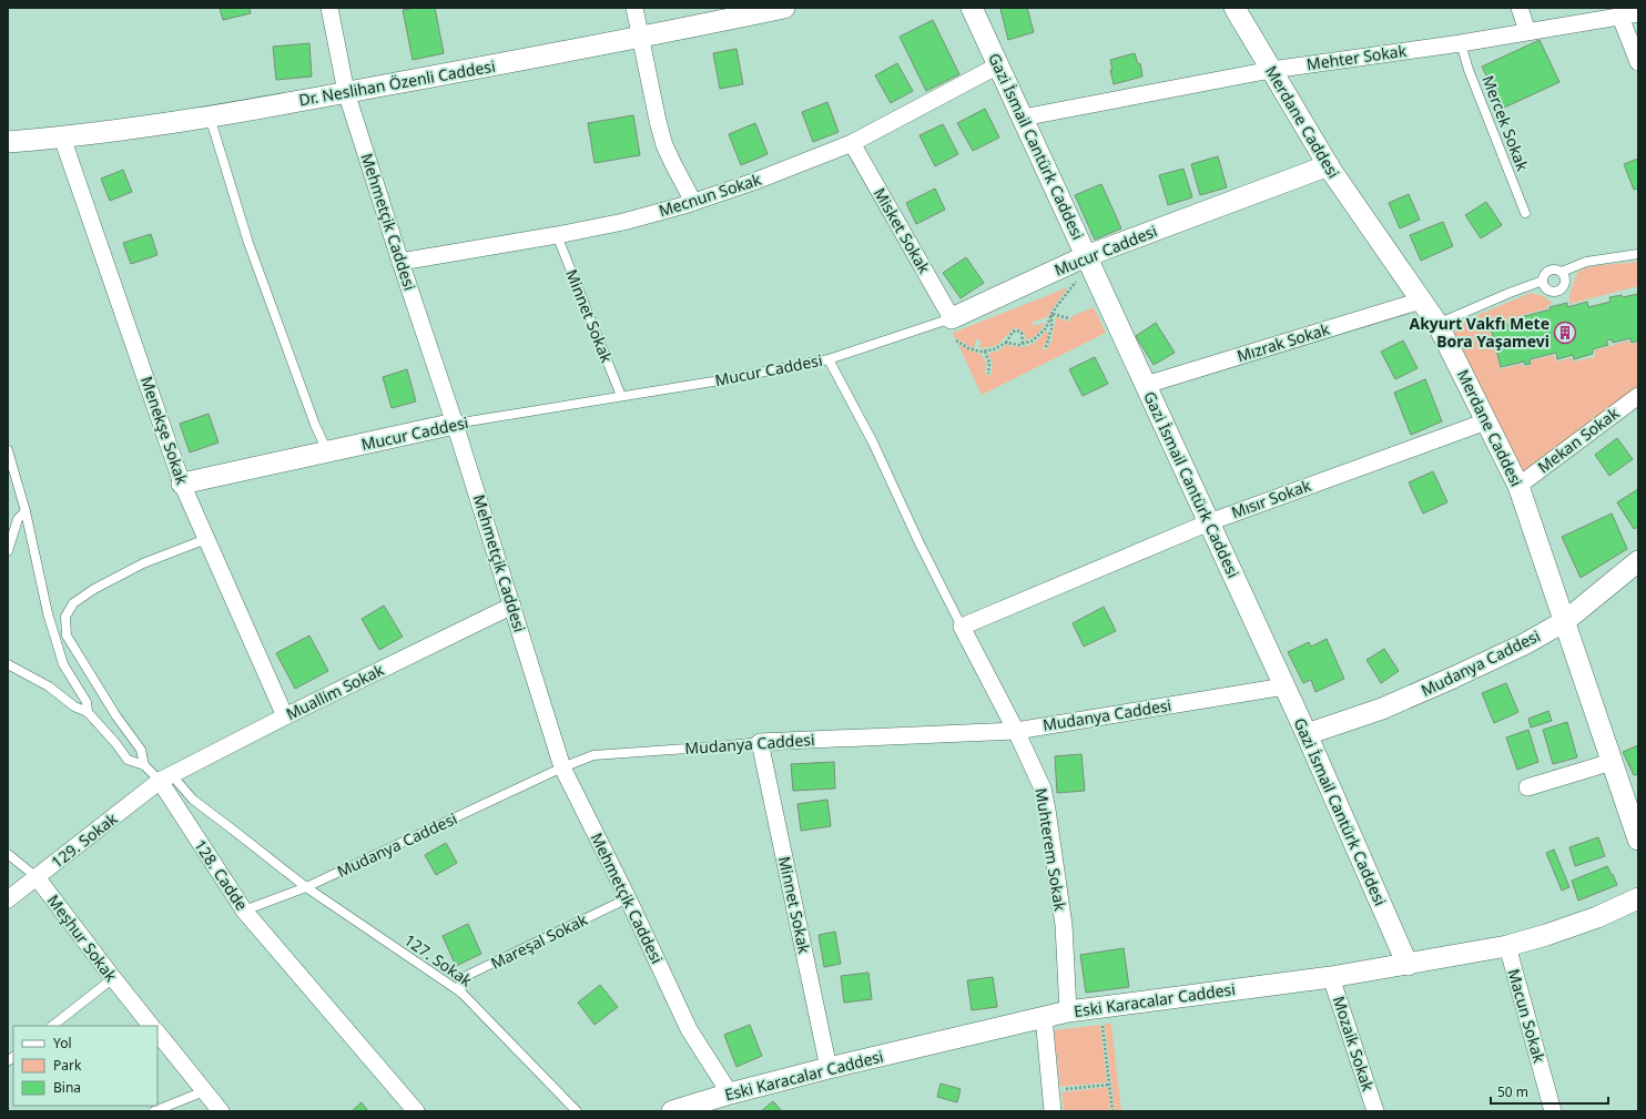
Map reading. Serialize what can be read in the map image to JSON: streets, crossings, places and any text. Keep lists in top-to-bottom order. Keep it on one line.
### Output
{"streets":{"street":["Mehter Sokak","Dr. Neslihan Özenli Caddesi","Merdane Caddesi","Gazi İsmail Cantürk Caddesi","Mecnun Sokak","Mehmetçik Caddesi","Misket Sokak","Mucur Caddesi","Minnet Sokak","Mızrak Sokak","Menekşe Sokak","Mekan Sokak","Mısır Sokak","Mudanya Caddesi","Muallim Sokak","129. Sokak","Muhterem Sokak","128. Cadde","Meşhur Sokak","Eski Karacalar Caddesi","Macun Sokak","Mozaik Sokak"],"lane":["Mercek Sokak","Mareşal Sokak","127. Sokak"]},"crossings":[["Mehter Sokak","Merdane Caddesi"],["Mehter Sokak","Mercek Sokak"],["Mehter Sokak","Gazi İsmail Cantürk Caddesi"],["Dr. Neslihan Özenli Caddesi","Mehmetçik Caddesi"],["Dr. Neslihan Özenli Caddesi","Menekşe Sokak"],["Merdane Caddesi","Mucur Caddesi"],["Merdane Caddesi","Mızrak Sokak"],["Merdane Caddesi","Mekan Sokak"],["Merdane Caddesi","Mısır Sokak"],["Merdane Caddesi","Mudanya Caddesi"],["Gazi İsmail Cantürk Caddesi","Mecnun Sokak"],["Gazi İsmail Cantürk Caddesi","Mucur Caddesi"],["Gazi İsmail Cantürk Caddesi","Mızrak Sokak"],["Gazi İsmail Cantürk Caddesi","Mısır Sokak"],["Gazi İsmail Cantürk Caddesi","Mudanya Caddesi"],["Gazi İsmail Cantürk Caddesi","Eski Karacalar Caddesi"],["Mecnun Sokak","Mehmetçik Caddesi"],["Mecnun Sokak","Misket Sokak"],["Mecnun Sokak","Minnet Sokak"],["Mehmetçik Caddesi","Mucur Caddesi"],["Mehmetçik Caddesi","Mudanya Caddesi"],["Mehmetçik Caddesi","Muallim Sokak"],["Mehmetçik Caddesi","Mareşal Sokak"],["Mehmetçik Caddesi","Eski Karacalar Caddesi"],["Misket Sokak","Mucur Caddesi"],["Mucur Caddesi","Minnet Sokak"],["Mucur Caddesi","Menekşe Sokak"],["Minnet Sokak","Mudanya Caddesi"],["Minnet Sokak","Eski Karacalar Caddesi"],["Menekşe Sokak","Muallim Sokak"],["Mısır Sokak","Muhterem Sokak"],["Mudanya Caddesi","Muhterem Sokak"],["Mudanya Caddesi","128. Cadde"],["Mudanya Caddesi","127. Sokak"],["Muallim Sokak","129. Sokak"],["Muallim Sokak","128. Cadde"],["Muallim Sokak","127. Sokak"],["129. Sokak","128. Cadde"],["129. Sokak","Meşhur Sokak"],["129. Sokak","127. Sokak"],["Muhterem Sokak","Eski Karacalar Caddesi"],["128. Cadde","127. Sokak"],["Mareşal Sokak","127. Sokak"],["Eski Karacalar Caddesi","Macun Sokak"],["Eski Karacalar Caddesi","Mozaik Sokak"]],"places":{"building":["Akyurt Vakfı Mete Bora Yaşamevi"]},"legend":["Yol","Park","Bina"],"scale_bar":"50 m"}
